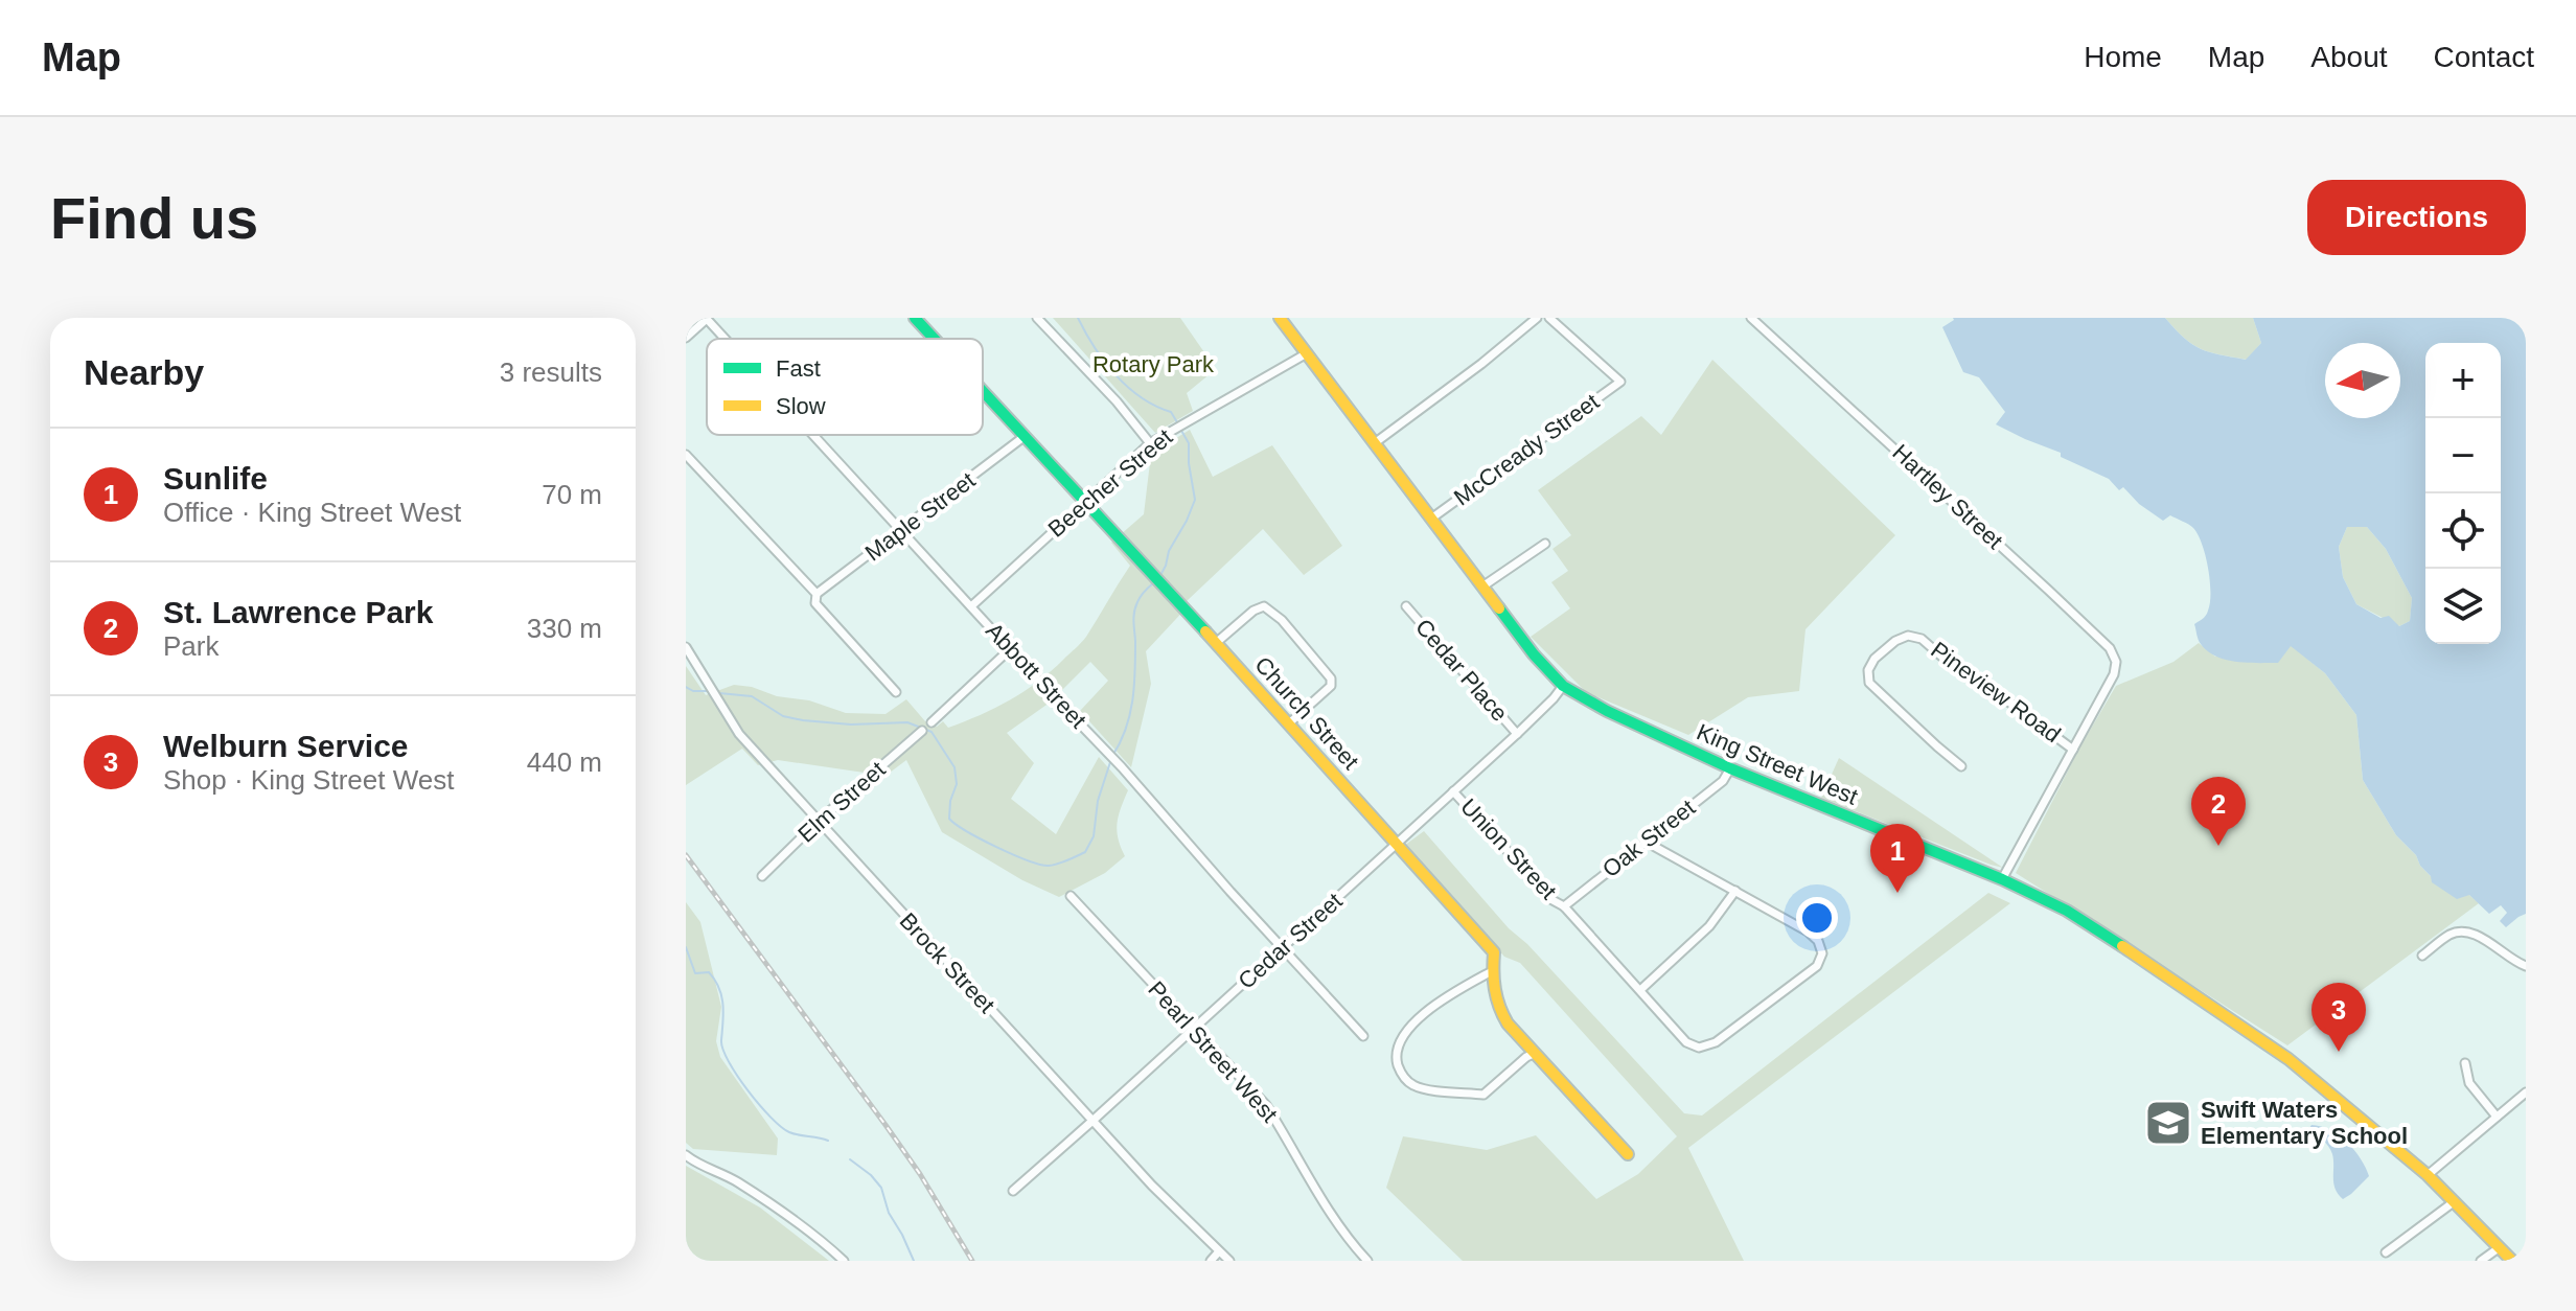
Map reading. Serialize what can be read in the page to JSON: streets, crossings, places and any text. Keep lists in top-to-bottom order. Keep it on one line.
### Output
{"streets":{"main road":["Church Street","King Street West"],"street":["McCready Street","Beecher Street","Hartley Street","Maple Street","Cedar Place","Abbott Street","Pineview Road","Elm Street","Oak Street","Union Street","Cedar Street","Brock Street","Pearl Street West"]},"crossings":[["McCready Street","King Street West"],["Beecher Street","Abbott Street"],["Beecher Street","Church Street"],["Beecher Street","King Street West"],["Hartley Street","Pineview Road"],["Maple Street","Abbott Street"],["Maple Street","Church Street"],["Cedar Place","Cedar Street"],["Abbott Street","Cedar Street"],["Church Street","Cedar Street"],["King Street West","Oak Street"],["King Street West","Cedar Street"],["Elm Street","Brock Street"],["Oak Street","Union Street"],["Union Street","Cedar Street"],["Cedar Street","Brock Street"],["Cedar Street","Pearl Street West"]],"parks":["Rotary Park"],"places":{"school or university":["Swift Waters Elementary School"]},"legend":["Fast","Slow"],"north":"left","page":{"header":"Map","nav":["Home","Map","About","Contact"],"buttons":"Directions","title":"Find us","heading":["Nearby","3 results"],"map_buttons":["+","−"],"list":[{"mark":"1","name":"Sunlife","note":"Office · King Street West","value":"70 m"},{"mark":"2","name":"St. Lawrence Park","note":"Park","value":"330 m"},{"mark":"3","name":"Welburn Service","note":"Shop · King Street West","value":"440 m"}],"pins":["2","1","3"]}}
